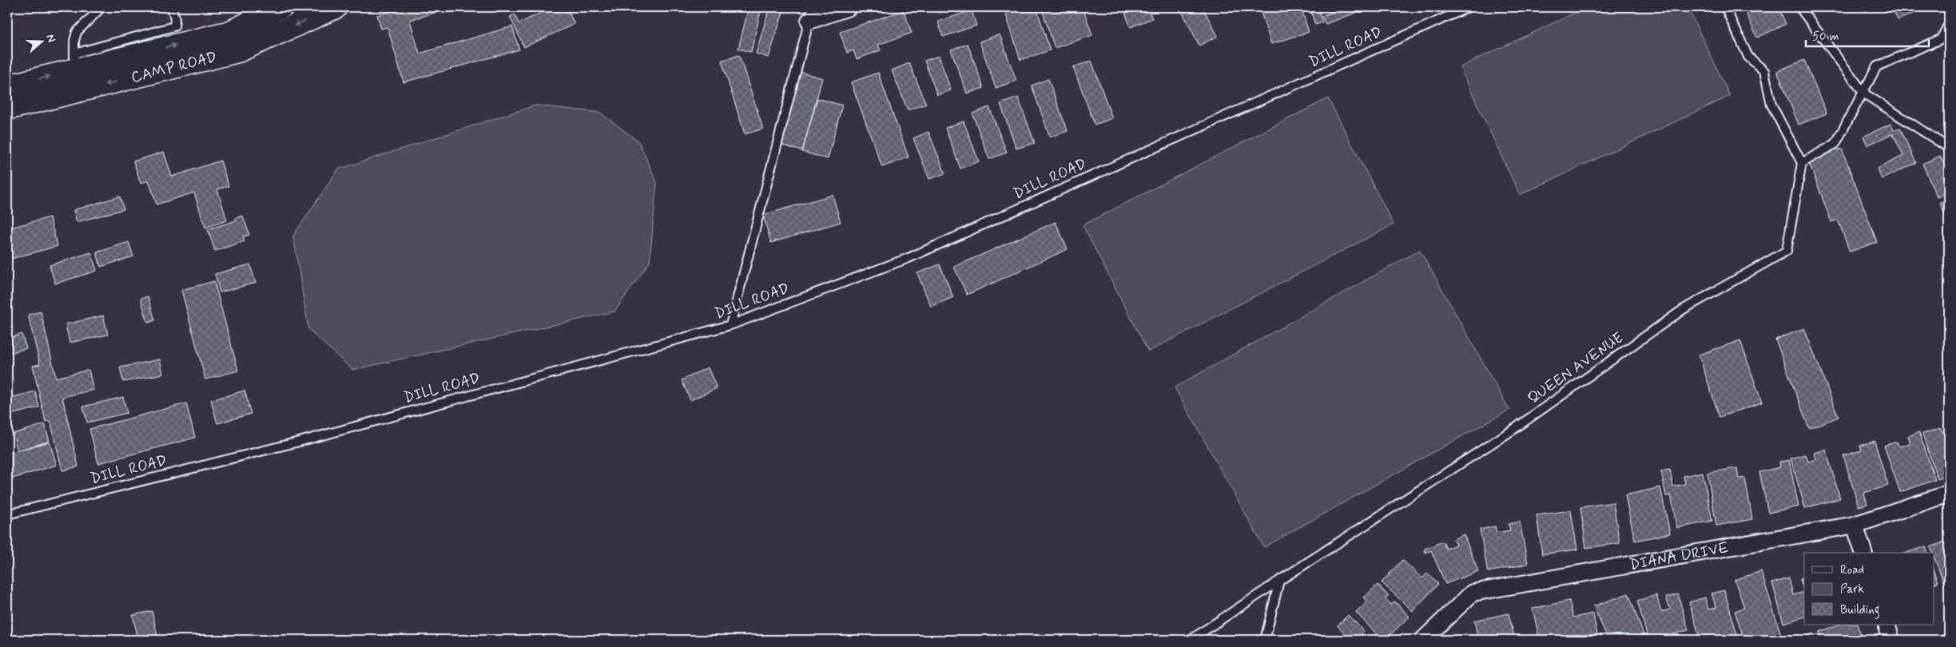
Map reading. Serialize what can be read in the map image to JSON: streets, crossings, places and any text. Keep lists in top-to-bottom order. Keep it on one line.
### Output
{"streets":{"main road":["CAMP ROAD"],"street":["DIANA DRIVE"],"lane":["DILL ROAD","QUEEN AVENUE"]},"legend":["Road","Park","Building"],"scale_bar":"50 m","north":"right"}
